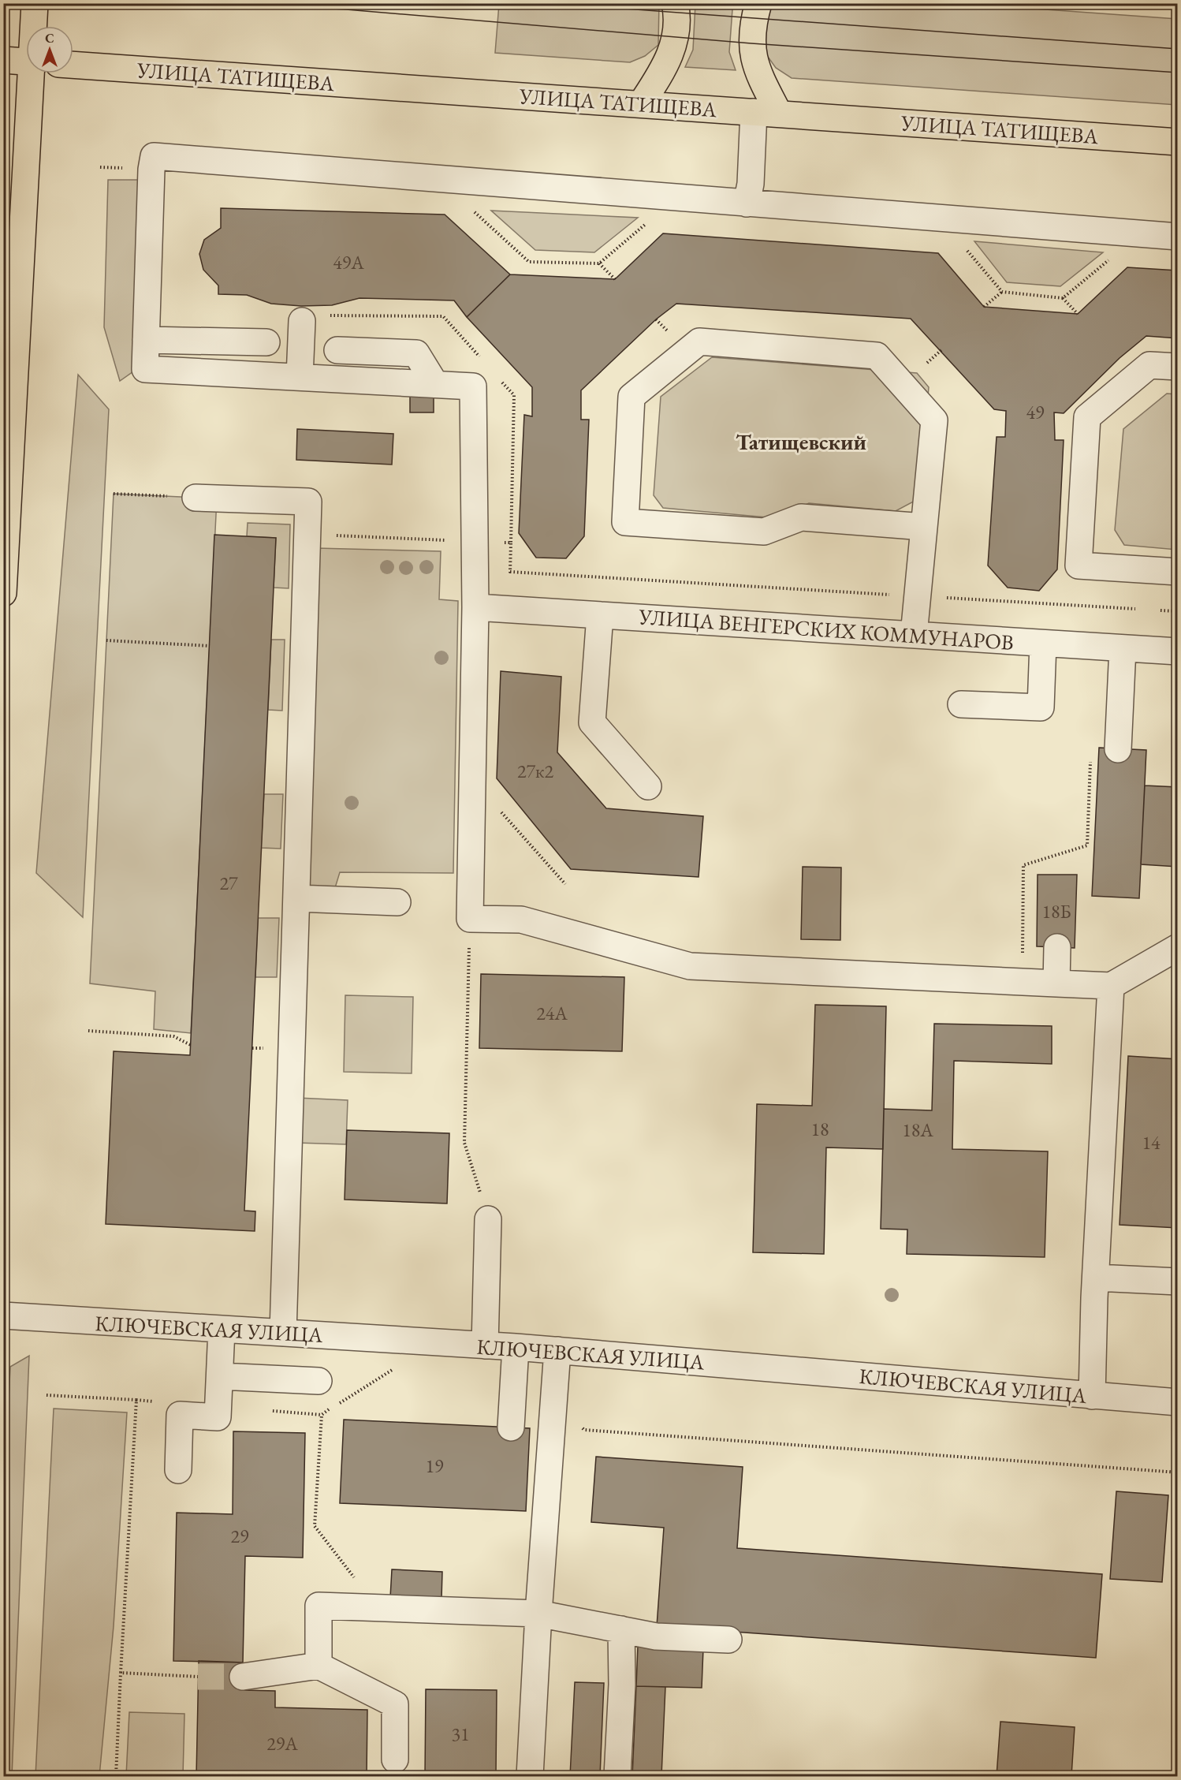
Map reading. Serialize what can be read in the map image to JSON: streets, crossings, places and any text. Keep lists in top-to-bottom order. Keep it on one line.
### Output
{"streets":{"main road":["УЛИЦА ТАТИЩЕВА"],"street":["УЛИЦА ВЕНГЕРСКИХ КОММУНАРОВ","КЛЮЧЕВСКАЯ УЛИЦА"]},"districts":["Татищевский"],"house_numbers":["49А","49","27к2","27","18Б","24А","18","18А","14","19","29","31","29А"],"north":"top"}
